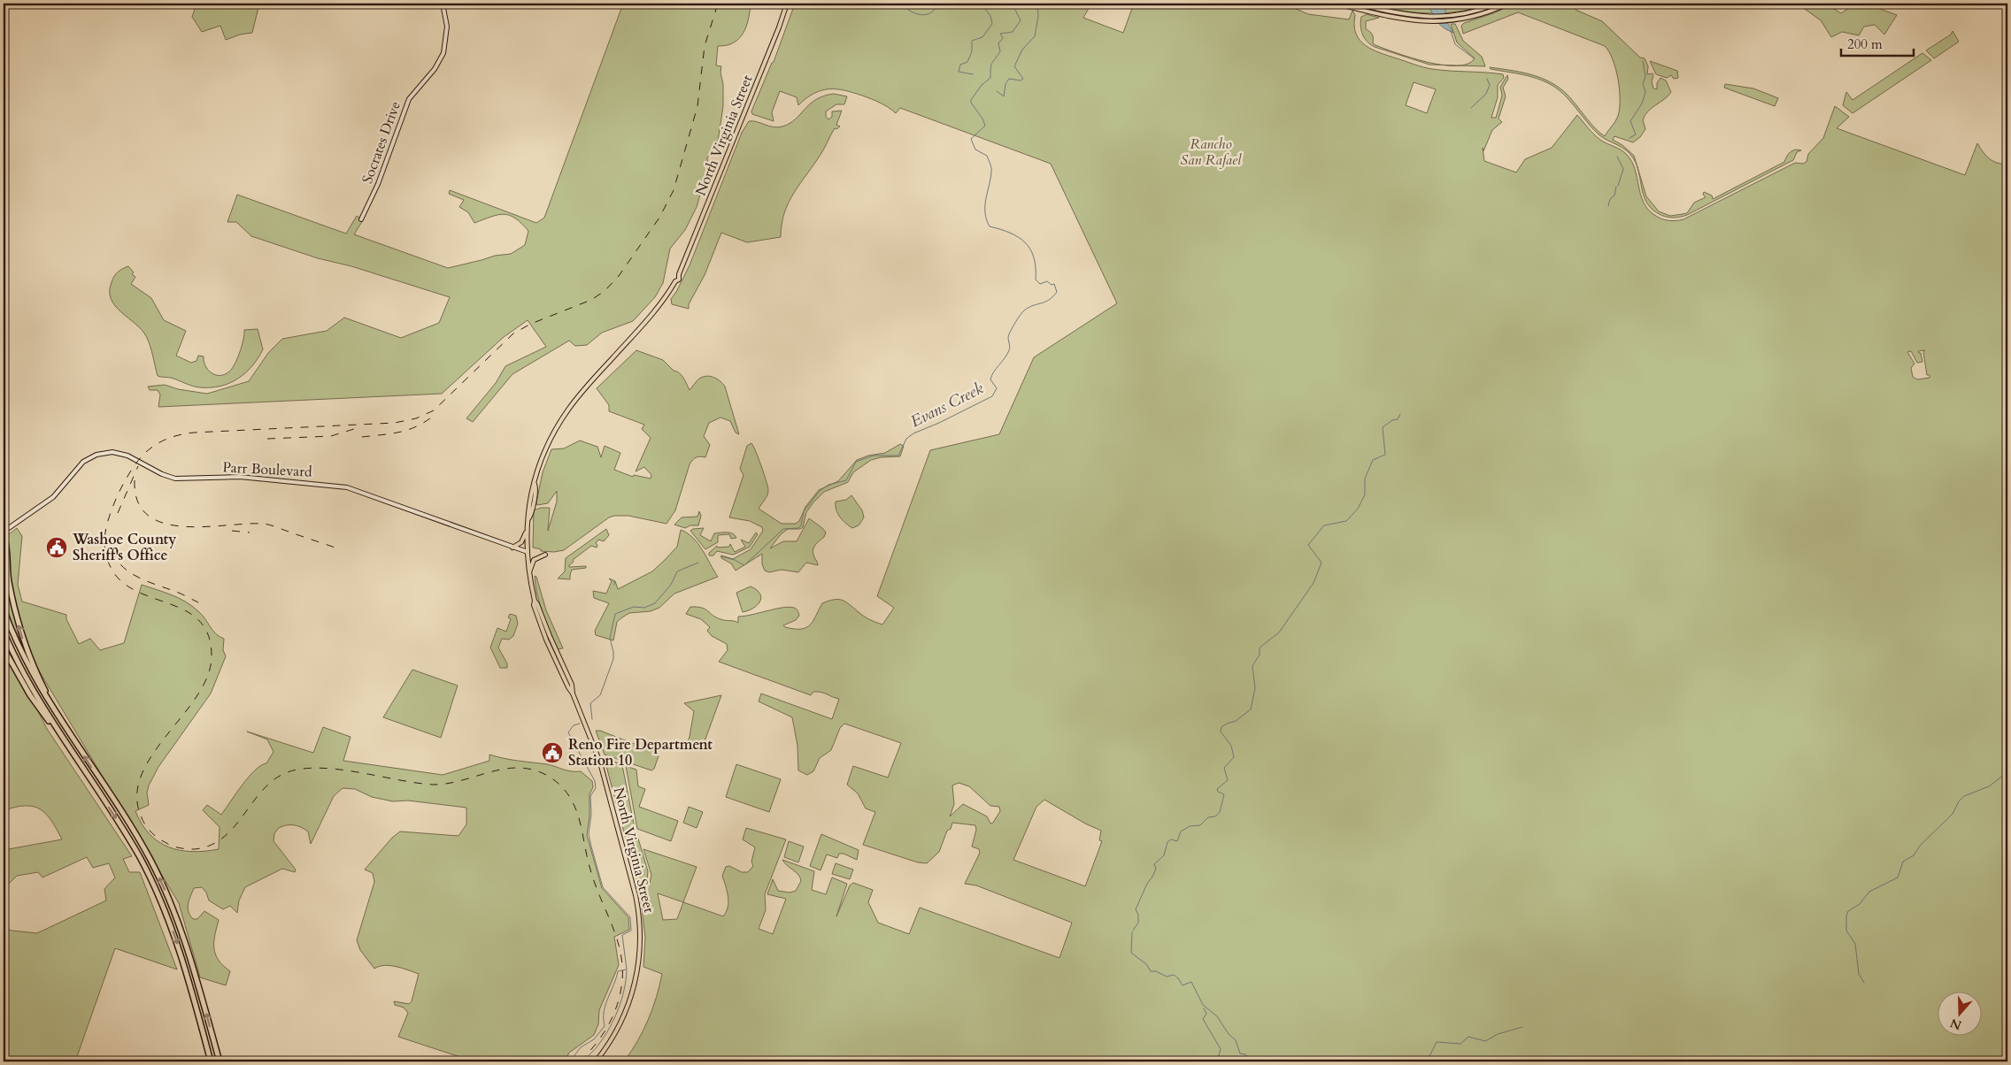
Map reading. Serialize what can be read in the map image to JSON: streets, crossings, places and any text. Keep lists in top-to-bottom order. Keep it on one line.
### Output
{"streets":{"main road":["North Virginia Street","Socrates Drive","Parr Boulevard"]},"crossings":[["North Virginia Street","Parr Boulevard"]],"water":["Evans Creek"],"parks":["Rancho San Rafael"],"places":{"public building":["Washoe County Sheriff's Office","Reno Fire Department Station 10"]},"scale_bar":"200 m","north":"bottom"}
